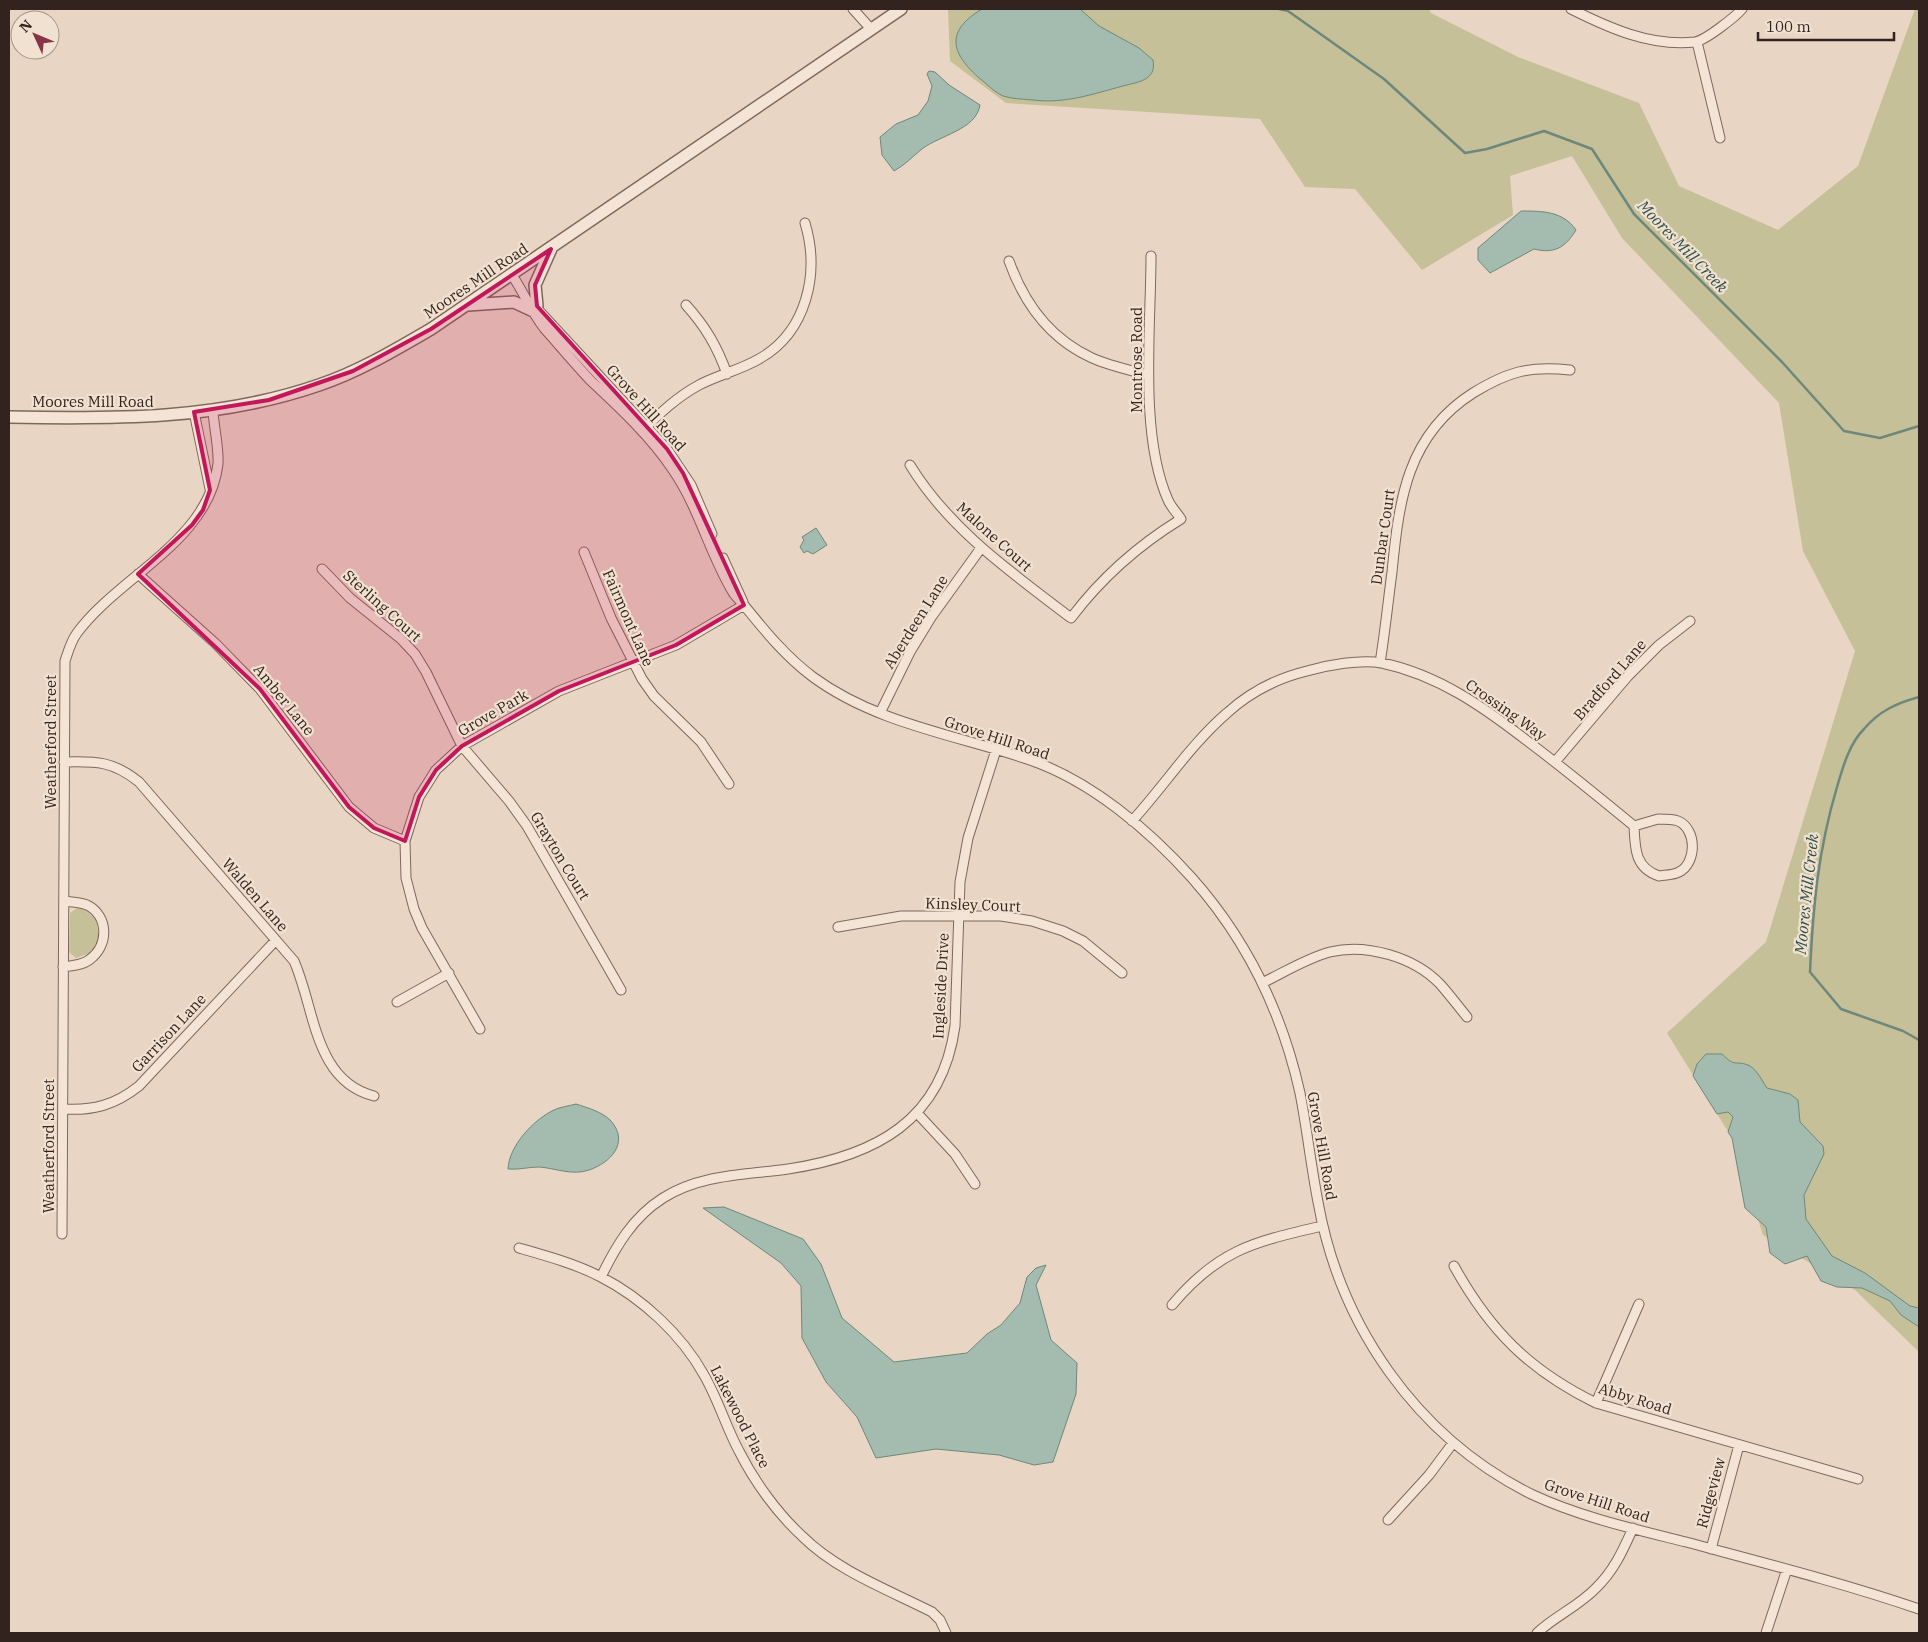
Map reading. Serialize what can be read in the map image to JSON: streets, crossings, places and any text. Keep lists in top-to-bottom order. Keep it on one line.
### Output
{"streets":{"street":["Moores Mill Road","Montrose Road","Grove Hill Road","Malone Court","Dunbar Court","Sterling Court","Fairmont Lane","Aberdeen Lane","Bradford Lane","Amber Lane","Crossing Way","Grove Park","Weatherford Street","Grayton Court","Walden Lane","Kinsley Court","Ingleside Drive","Garrison Lane","Abby Road","Lakewood Place","Ridgeview"]},"crossings":[["Moores Mill Road","Grove Hill Road"],["Moores Mill Road","Weatherford Street"],["Montrose Road","Malone Court"],["Grove Hill Road","Aberdeen Lane"],["Grove Hill Road","Crossing Way"],["Grove Hill Road","Grove Park"],["Grove Hill Road","Ingleside Drive"],["Grove Hill Road","Ridgeview"],["Malone Court","Aberdeen Lane"],["Dunbar Court","Crossing Way"],["Sterling Court","Grove Park"],["Sterling Court","Grayton Court"],["Fairmont Lane","Grove Park"],["Bradford Lane","Crossing Way"],["Amber Lane","Grove Park"],["Amber Lane","Weatherford Street"],["Grove Park","Grayton Court"],["Weatherford Street","Walden Lane"],["Weatherford Street","Garrison Lane"],["Walden Lane","Garrison Lane"],["Kinsley Court","Ingleside Drive"],["Ingleside Drive","Lakewood Place"],["Abby Road","Ridgeview"]],"water":["Moores Mill Creek"],"scale_bar":"100 m","north":"top left"}
